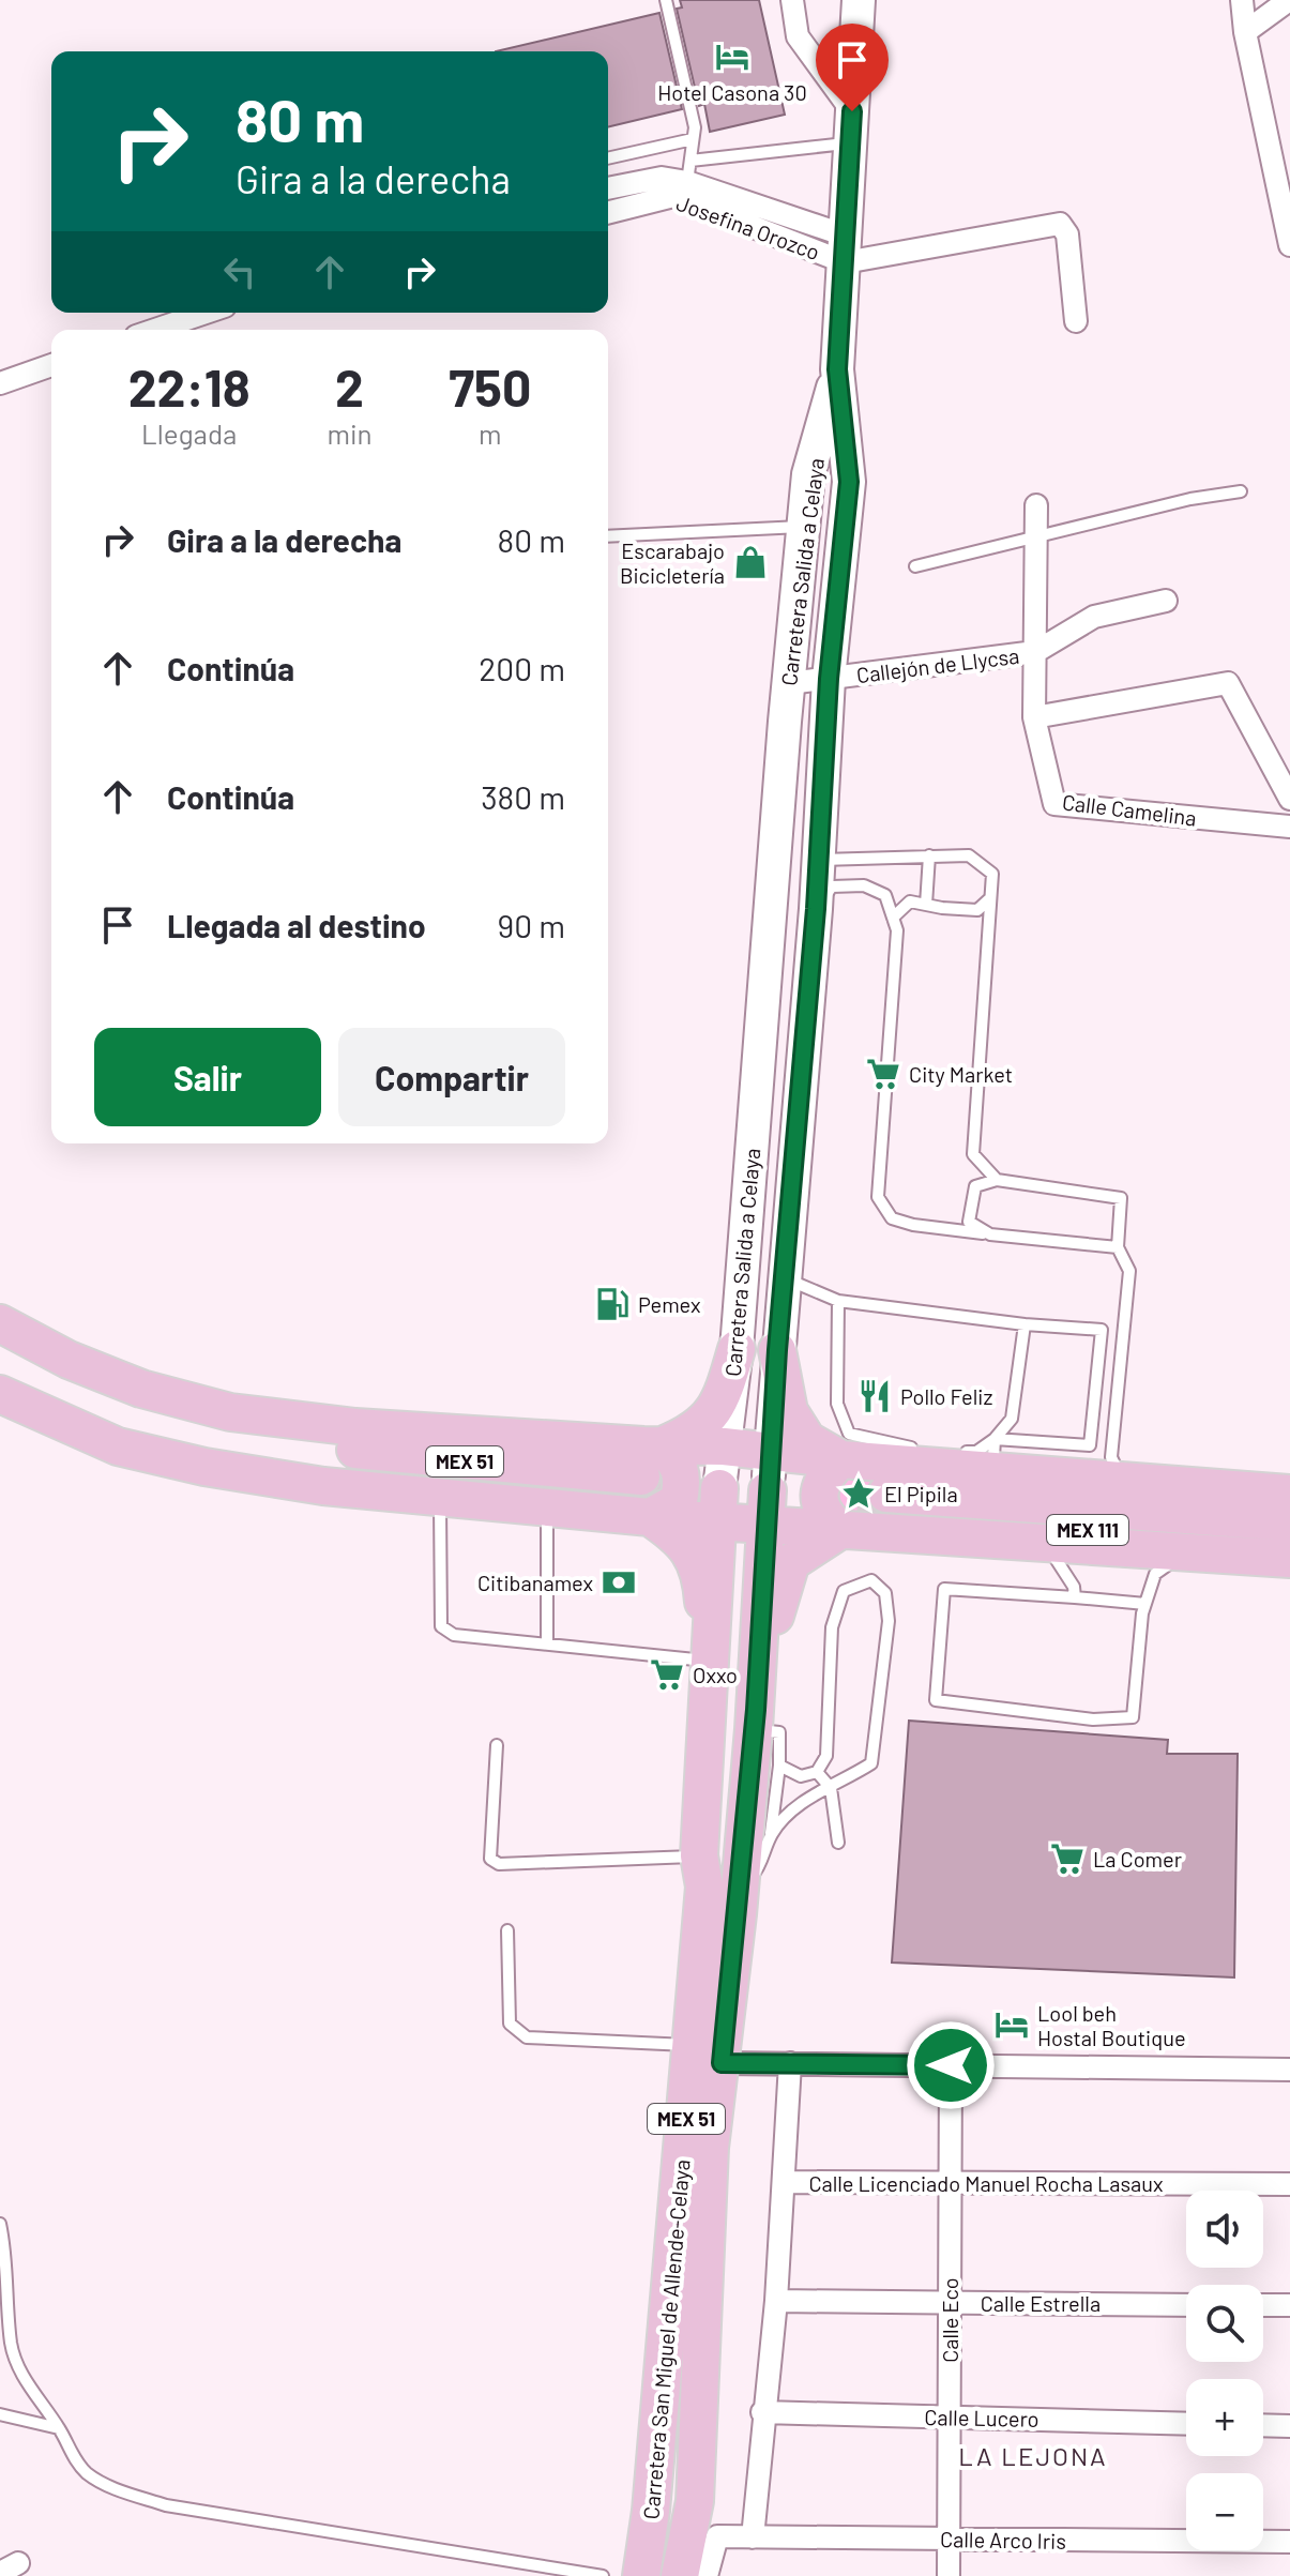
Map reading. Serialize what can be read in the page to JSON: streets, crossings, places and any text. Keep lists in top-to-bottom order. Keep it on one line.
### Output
{"streets":{"main road":["Carretera Salida a Celaya","MEX 51","MEX 111","Carretera San Miguel de Allende-Celaya"],"street":["Josefina Orozco","Callejón de Llycsa","Calle Camelina","Calle Licenciado Manuel Rocha Lasaux","Calle Estrella","Calle Eco","Calle Lucero","Calle Arco Iris"]},"crossings":[["Josefina Orozco","MEX 51"],["Carretera Salida a Celaya","Callejón de Llycsa"],["Carretera Salida a Celaya","MEX 51"],["MEX 51","Carretera San Miguel de Allende-Celaya"],["Calle Licenciado Manuel Rocha Lasaux","Calle Eco"],["Calle Estrella","Calle Eco"],["Calle Eco","Calle Lucero"],["Calle Eco","Calle Arco Iris"]],"districts":["LA LEJONA"],"places":{"hotel":["Hotel Casona 30","Lool beh Hostal Boutique"],"shop":["Escarabajo Bicicletería"],"supermarket":["City Market","Oxxo","La Comer"],"fuel station":["Pemex"],"restaurant":["Pollo Feliz"],"place":["El Pipila"],"bank":["Citibanamex"]},"page":{"turn":["80 m","Gira a la derecha"],"eta":["22:18","Llegada","2","min","750","m"],"list":[{"name":"Gira a la derecha","value":"80 m"},{"name":"Continúa","value":"200 m"},{"name":"Continúa","value":"380 m"},{"name":"Llegada al destino","value":"90 m"}],"buttons":["Salir","Compartir"],"map_buttons":["+","−"]}}
